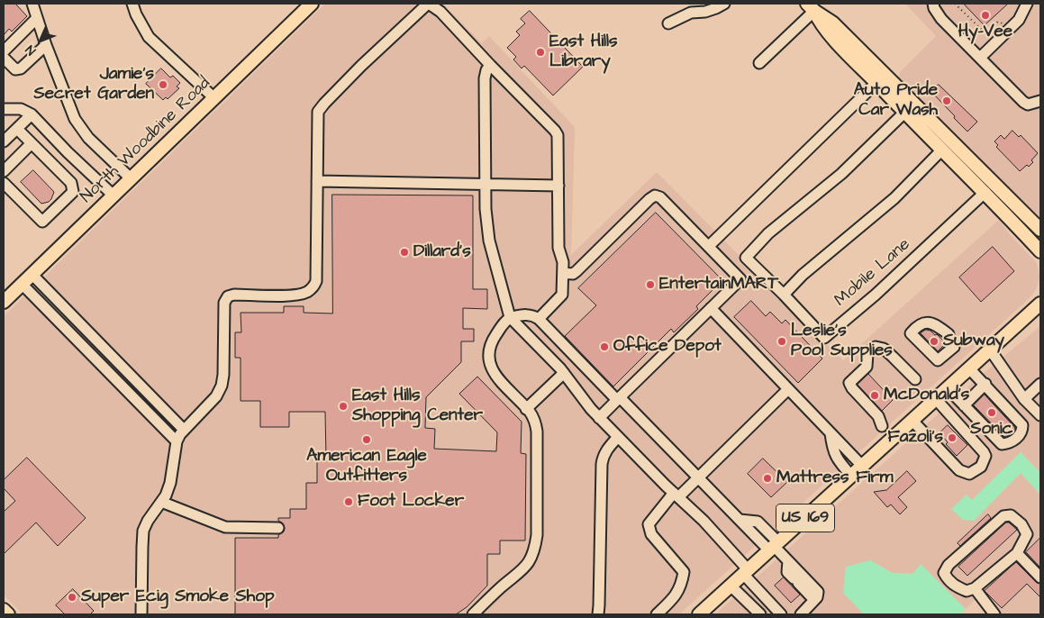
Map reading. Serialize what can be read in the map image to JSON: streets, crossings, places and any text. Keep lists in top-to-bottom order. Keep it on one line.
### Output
{"streets":{"main road":["North Woodbine Road","US 169"],"street":["Mobile Lane"]},"places":["Hy-Vee","East Hills Library","Jamie's Secret Garden","Auto Pride Car Wash","Dillard's","EntertainMART","Leslie's Pool Supplies","Subway","Office Depot","McDonald's","East Hills Shopping Center","Sonic","Fazoli's","American Eagle Outfitters","Mattress Firm","Foot Locker","Super Ecig Smoke Shop"],"north":"bottom left"}
